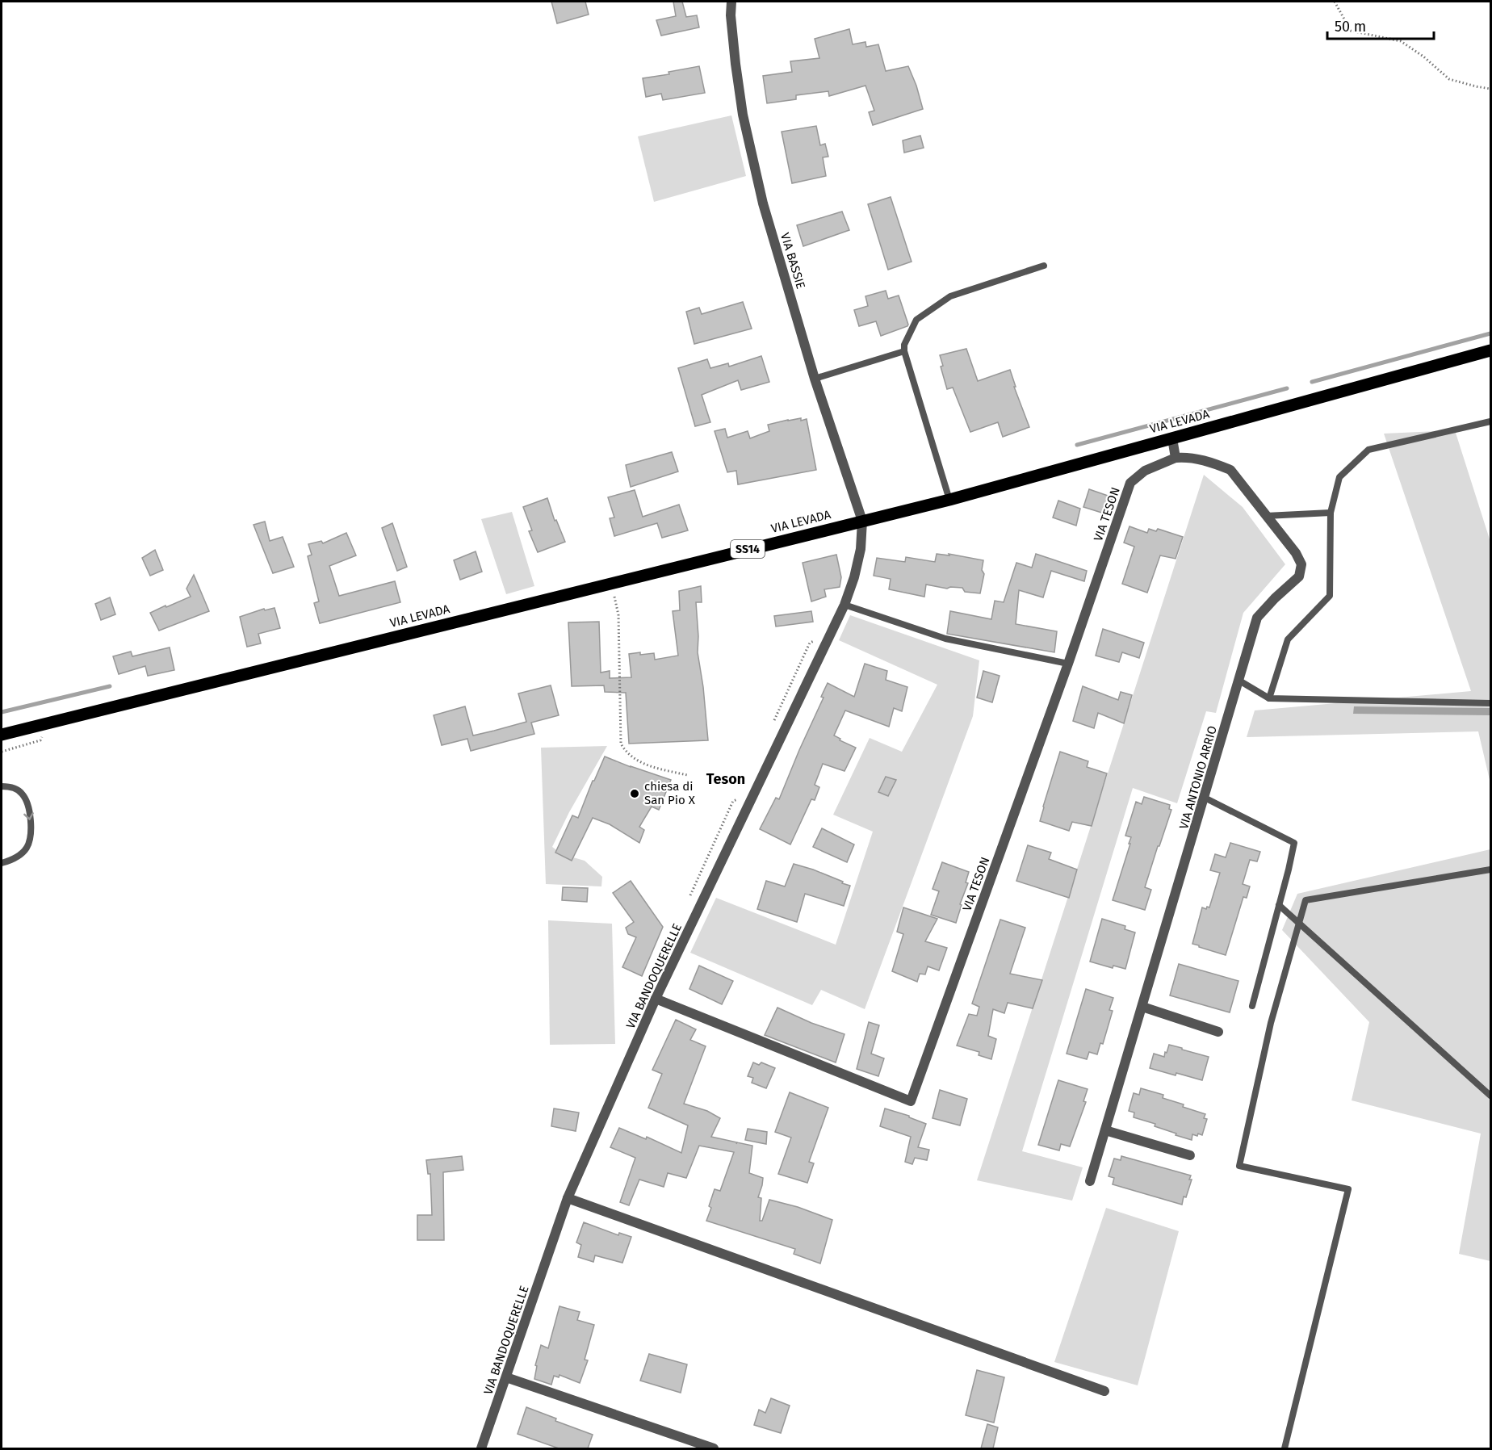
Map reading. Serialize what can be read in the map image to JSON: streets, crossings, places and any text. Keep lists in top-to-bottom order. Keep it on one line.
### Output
{"streets":{"main road":["VIA LEVADA","SS14"],"street":["VIA BASSIE","VIA TESON","VIA ANTONIO ARRIO","VIA BANDOQUERELLE"]},"crossings":[["VIA BASSIE","VIA LEVADA"],["VIA BASSIE","VIA BANDOQUERELLE"],["VIA LEVADA","VIA BANDOQUERELLE"],["VIA TESON","VIA ANTONIO ARRIO"],["VIA TESON","VIA BANDOQUERELLE"]],"districts":["Teson"],"places":["chiesa di San Pio X"],"scale_bar":"50 m"}
